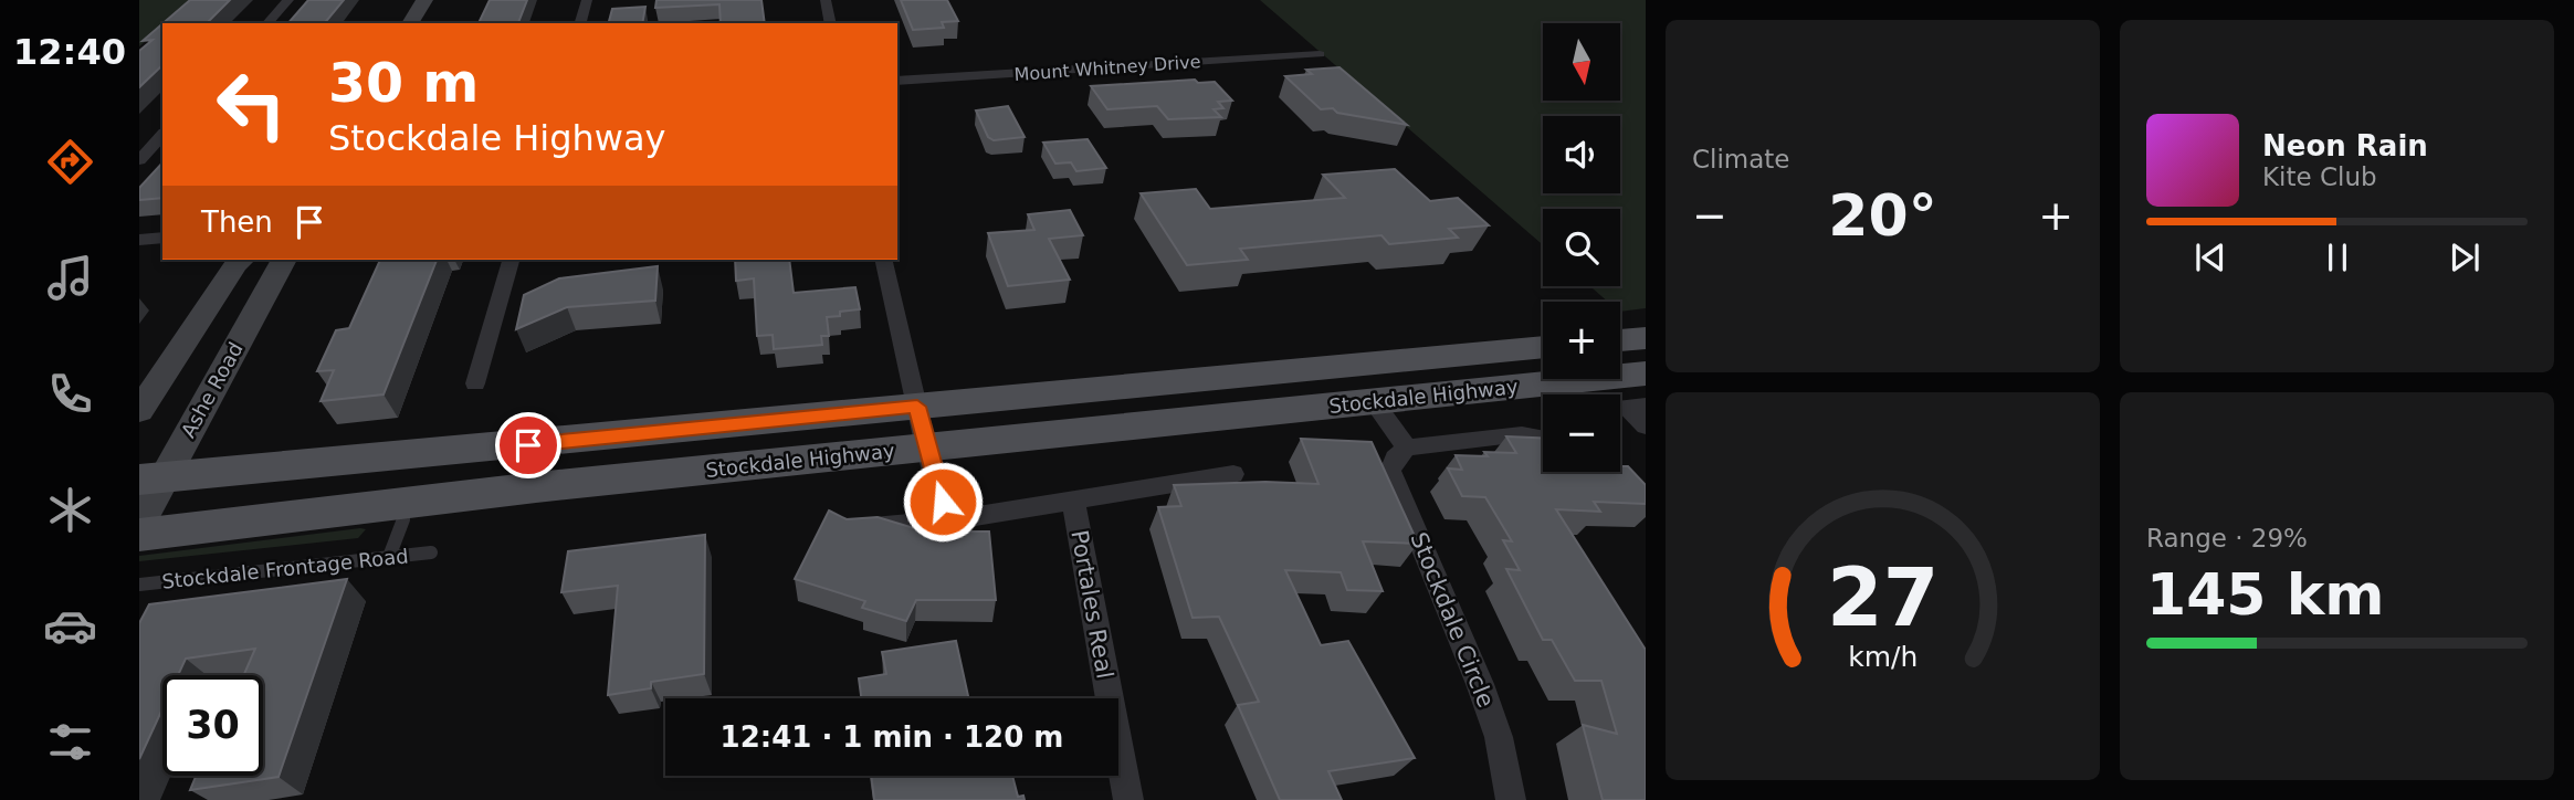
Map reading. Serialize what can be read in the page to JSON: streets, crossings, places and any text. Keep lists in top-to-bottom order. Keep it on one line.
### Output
{"streets":{"main road":["Stockdale Highway"],"street":["Mount Whitney Drive","Ashe Road","Portales Real","Stockdale Circle"],"lane":["Stockdale Frontage Road"]},"crossings":[["Ashe Road","Stockdale Highway"]],"north":"bottom","page":{"tabs":"12:40","tile":["Climate",["Range · 29%","145 km"]],"map_buttons":["+","−"],"turn":["30 m","Stockdale Highway"],"song":["Neon Rain","Kite Club"],"heat":["−","20°","+"],"then":"Then","limit":"30","trip":"12:41 · 1 min · 120 m","gauge":["27","km/h"]}}
